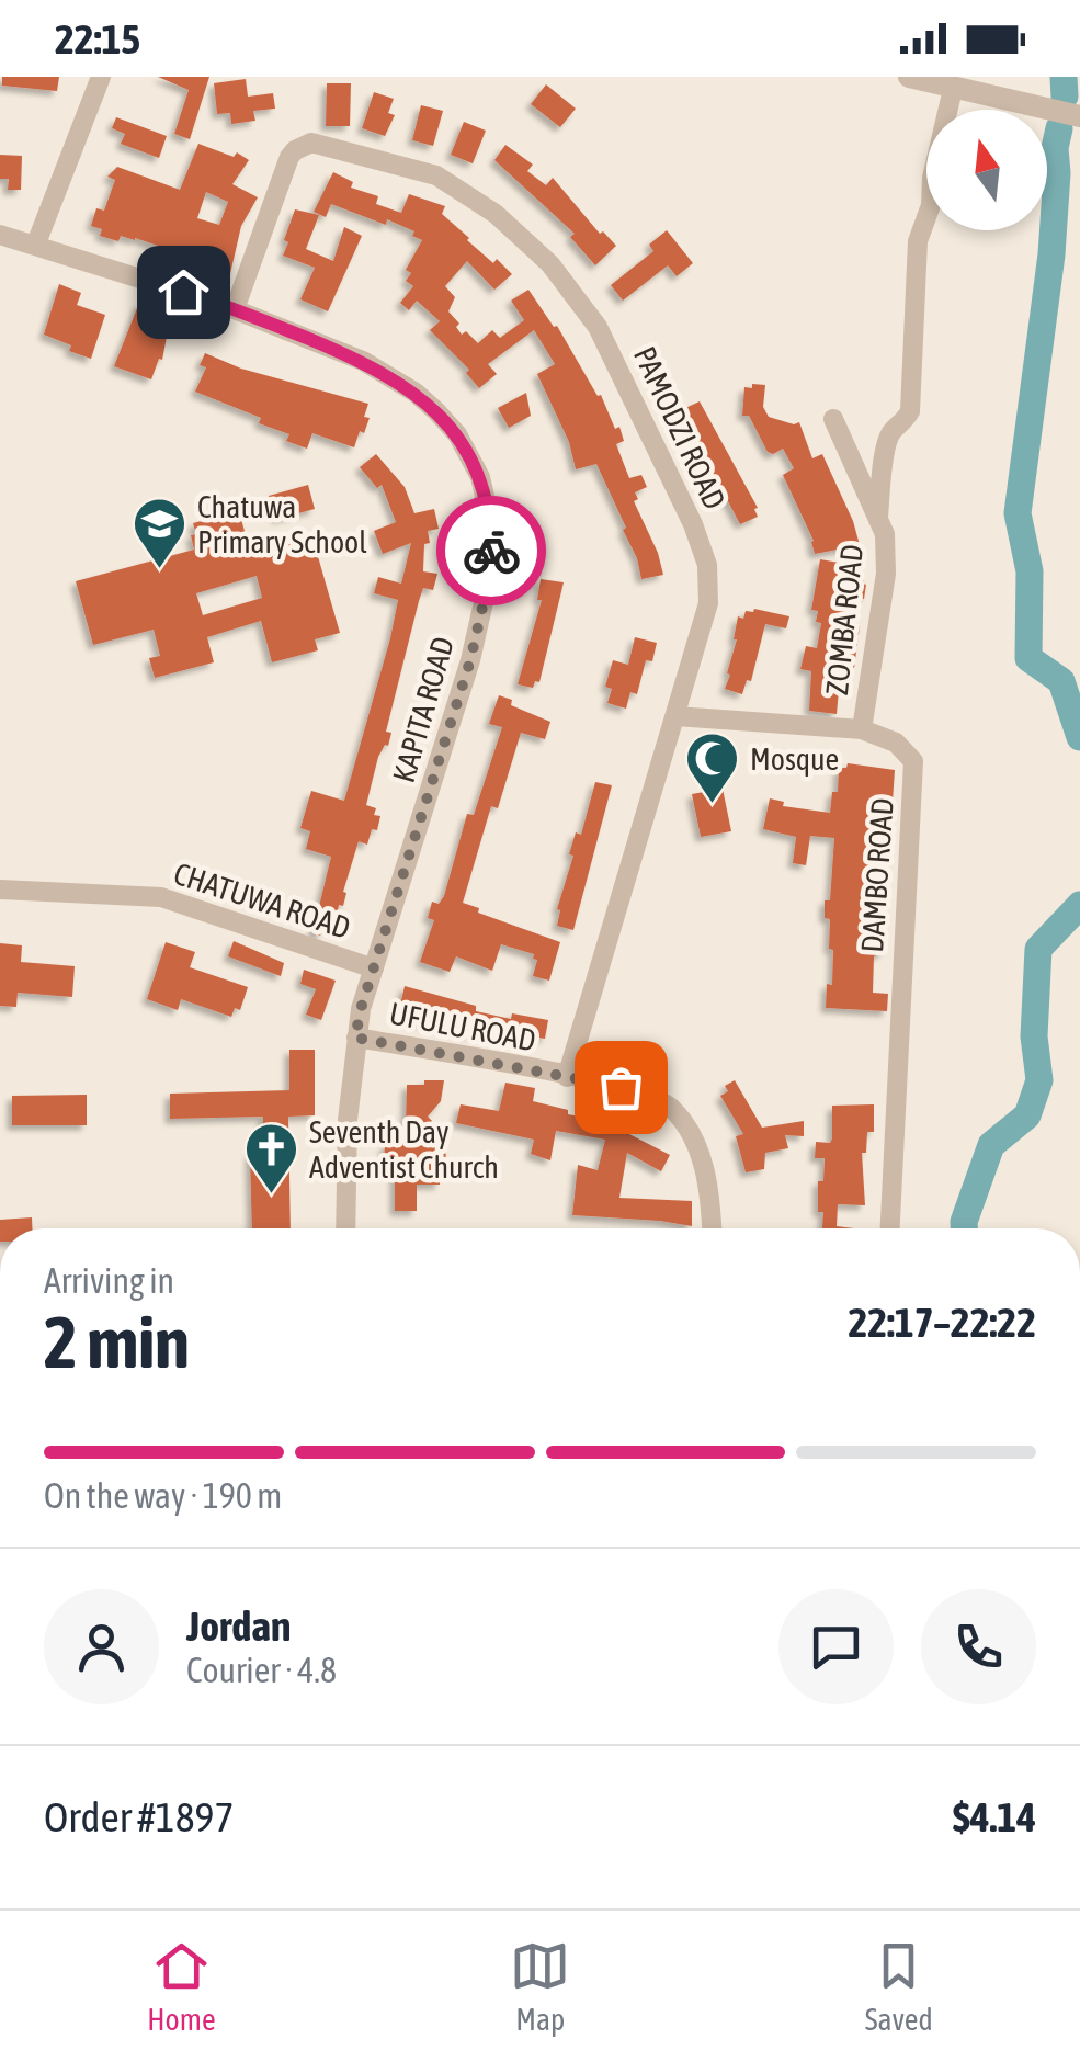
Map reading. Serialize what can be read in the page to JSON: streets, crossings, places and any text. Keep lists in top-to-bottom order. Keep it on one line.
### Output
{"streets":{"street":["PAMODZI ROAD","ZOMBA ROAD","KAPITA ROAD","DAMBO ROAD","CHATUWA ROAD","UFULU ROAD"]},"crossings":[["PAMODZI ROAD","KAPITA ROAD"],["PAMODZI ROAD","DAMBO ROAD"],["PAMODZI ROAD","UFULU ROAD"],["ZOMBA ROAD","DAMBO ROAD"],["KAPITA ROAD","CHATUWA ROAD"],["KAPITA ROAD","UFULU ROAD"]],"places":{"school or university":["Chatuwa Primary School"],"mosque":["Mosque"],"church":["Seventh Day Adventist Church"]},"north":"top","page":{"status":"22:15","heading":["2 min","Arriving in","22:17–22:22"],"panel":["Jordan","Courier · 4.8","Order #1897","$4.14"],"bar":"On the way · 190 m","tabs":["Home","Map","Saved"]}}
